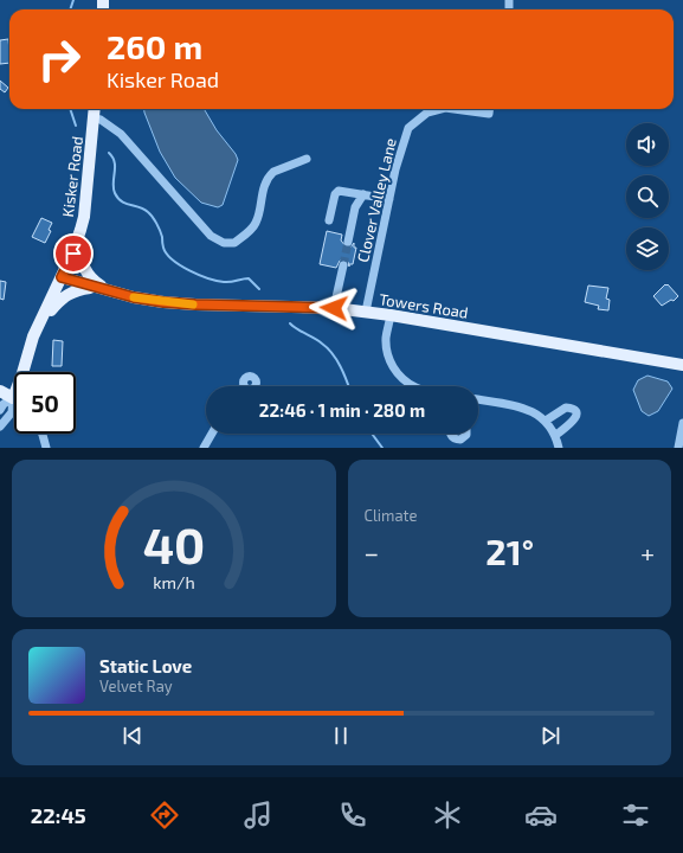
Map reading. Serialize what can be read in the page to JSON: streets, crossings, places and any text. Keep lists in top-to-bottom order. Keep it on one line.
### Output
{"streets":{"main road":["Kisker Road","Towers Road"],"street":["Clover Valley Lane"]},"crossings":[["Kisker Road","Towers Road"],["Clover Valley Lane","Towers Road"]],"page":{"turn":["260 m","Kisker Road"],"limit":"50","trip":"22:46 · 1 min · 280 m","tile":"Climate","heat":["−","21°","+"],"song":["Static Love","Velvet Ray"],"tabs":"22:45","gauge":["40","km/h"]}}
